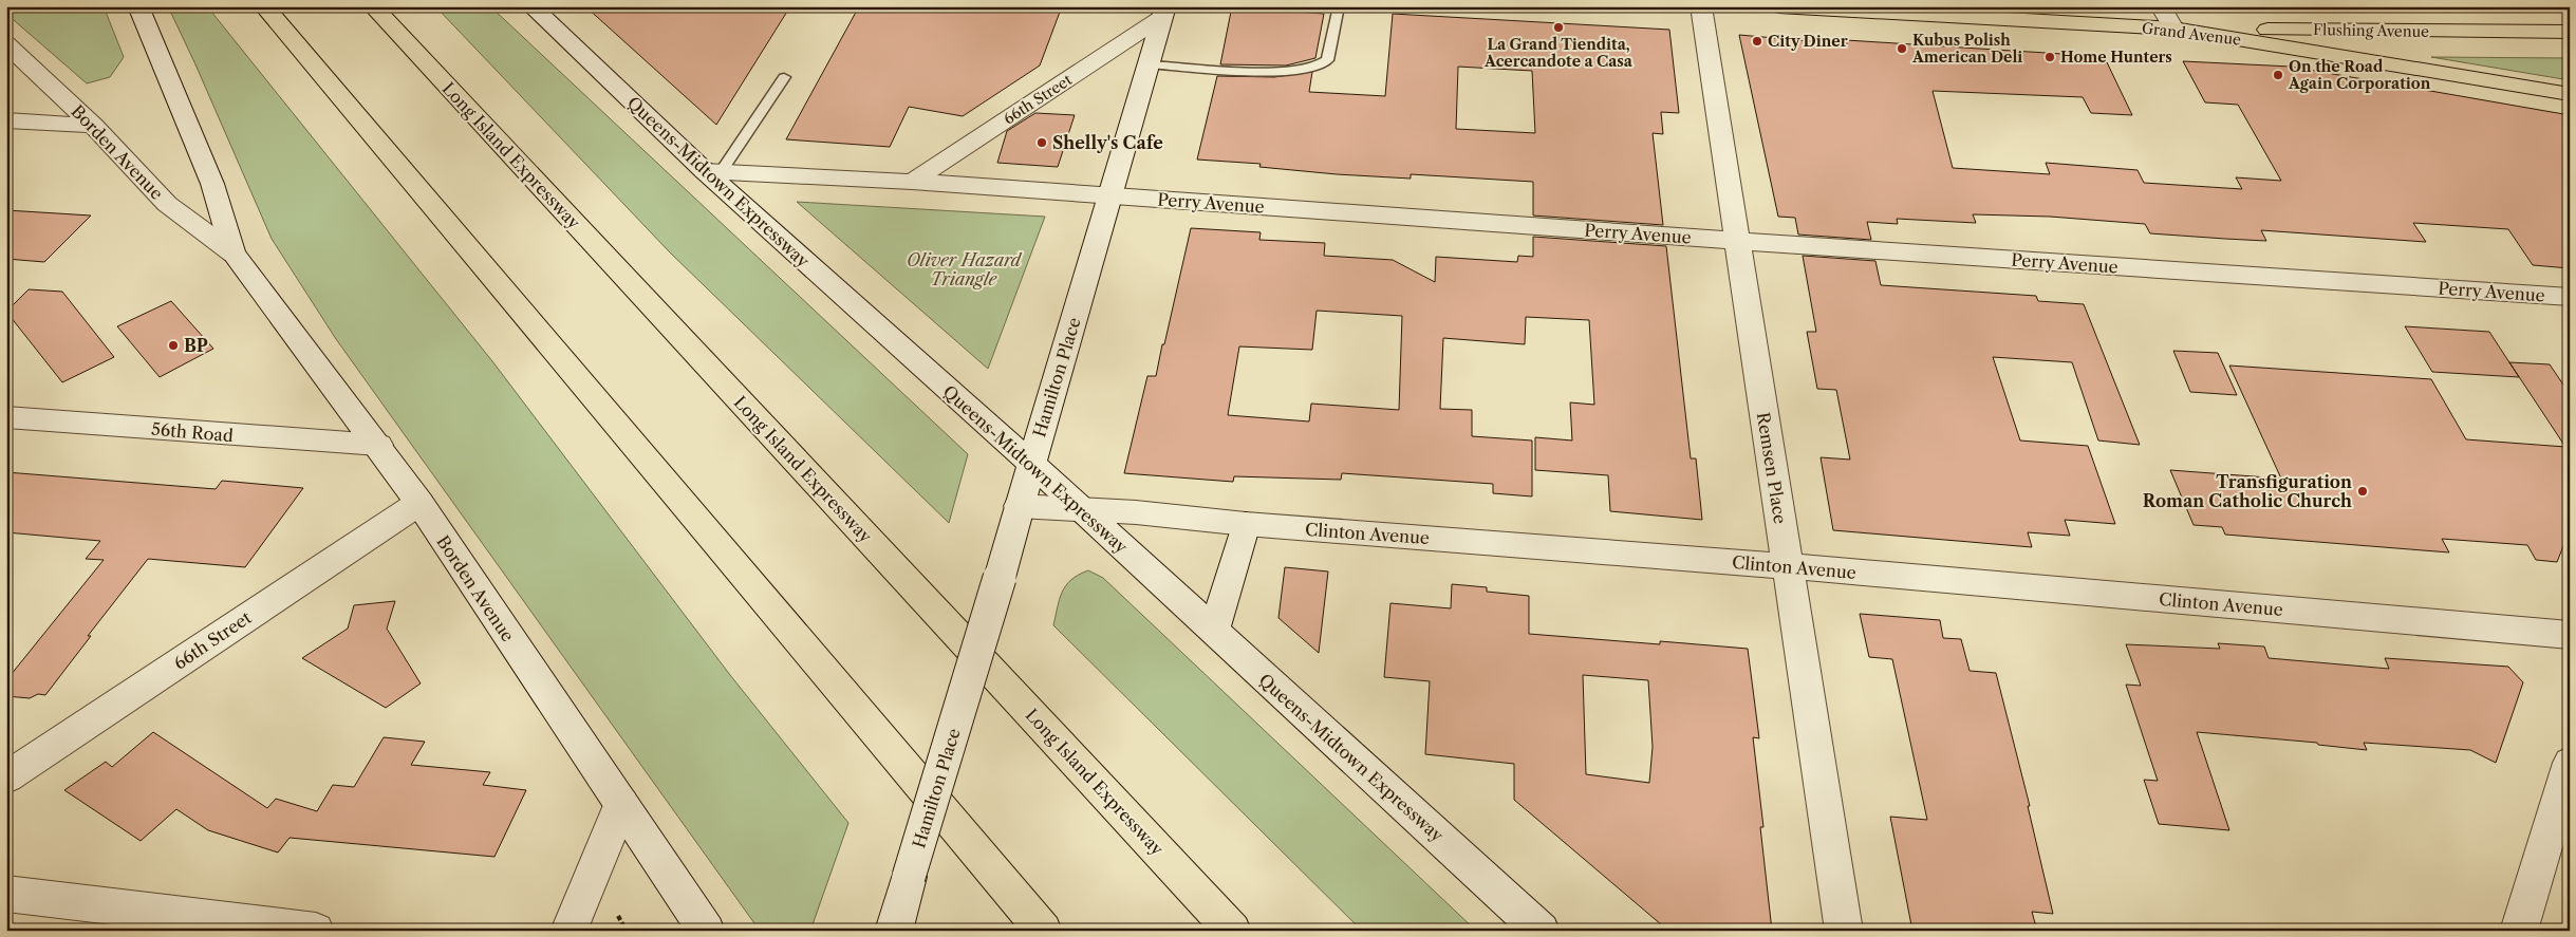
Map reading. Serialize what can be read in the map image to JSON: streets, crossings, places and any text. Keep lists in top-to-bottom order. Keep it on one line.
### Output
{"streets":{"main road":["Flushing Avenue","Grand Avenue","Long Island Expressway"],"street":["66th Street","Borden Avenue","Queens-Midtown Expressway","Perry Avenue","Hamilton Place","56th Road","Remsen Place","Clinton Avenue"]},"crossings":[["Flushing Avenue","Grand Avenue"],["66th Street","Borden Avenue"],["66th Street","Perry Avenue"],["66th Street","Hamilton Place"],["Borden Avenue","56th Road"],["Queens-Midtown Expressway","Perry Avenue"],["Queens-Midtown Expressway","Hamilton Place"],["Queens-Midtown Expressway","Clinton Avenue"],["Perry Avenue","Hamilton Place"],["Perry Avenue","Remsen Place"],["Hamilton Place","Clinton Avenue"],["Remsen Place","Clinton Avenue"]],"parks":["Oliver Hazard Triangle"],"places":["La Grand Tiendita, Acercandote a Casa","City Diner","Kubus Polish American Deli","Home Hunters","On the Road Again Corporation","Shelly's Cafe","BP","Transfiguration Roman Catholic Church"]}
